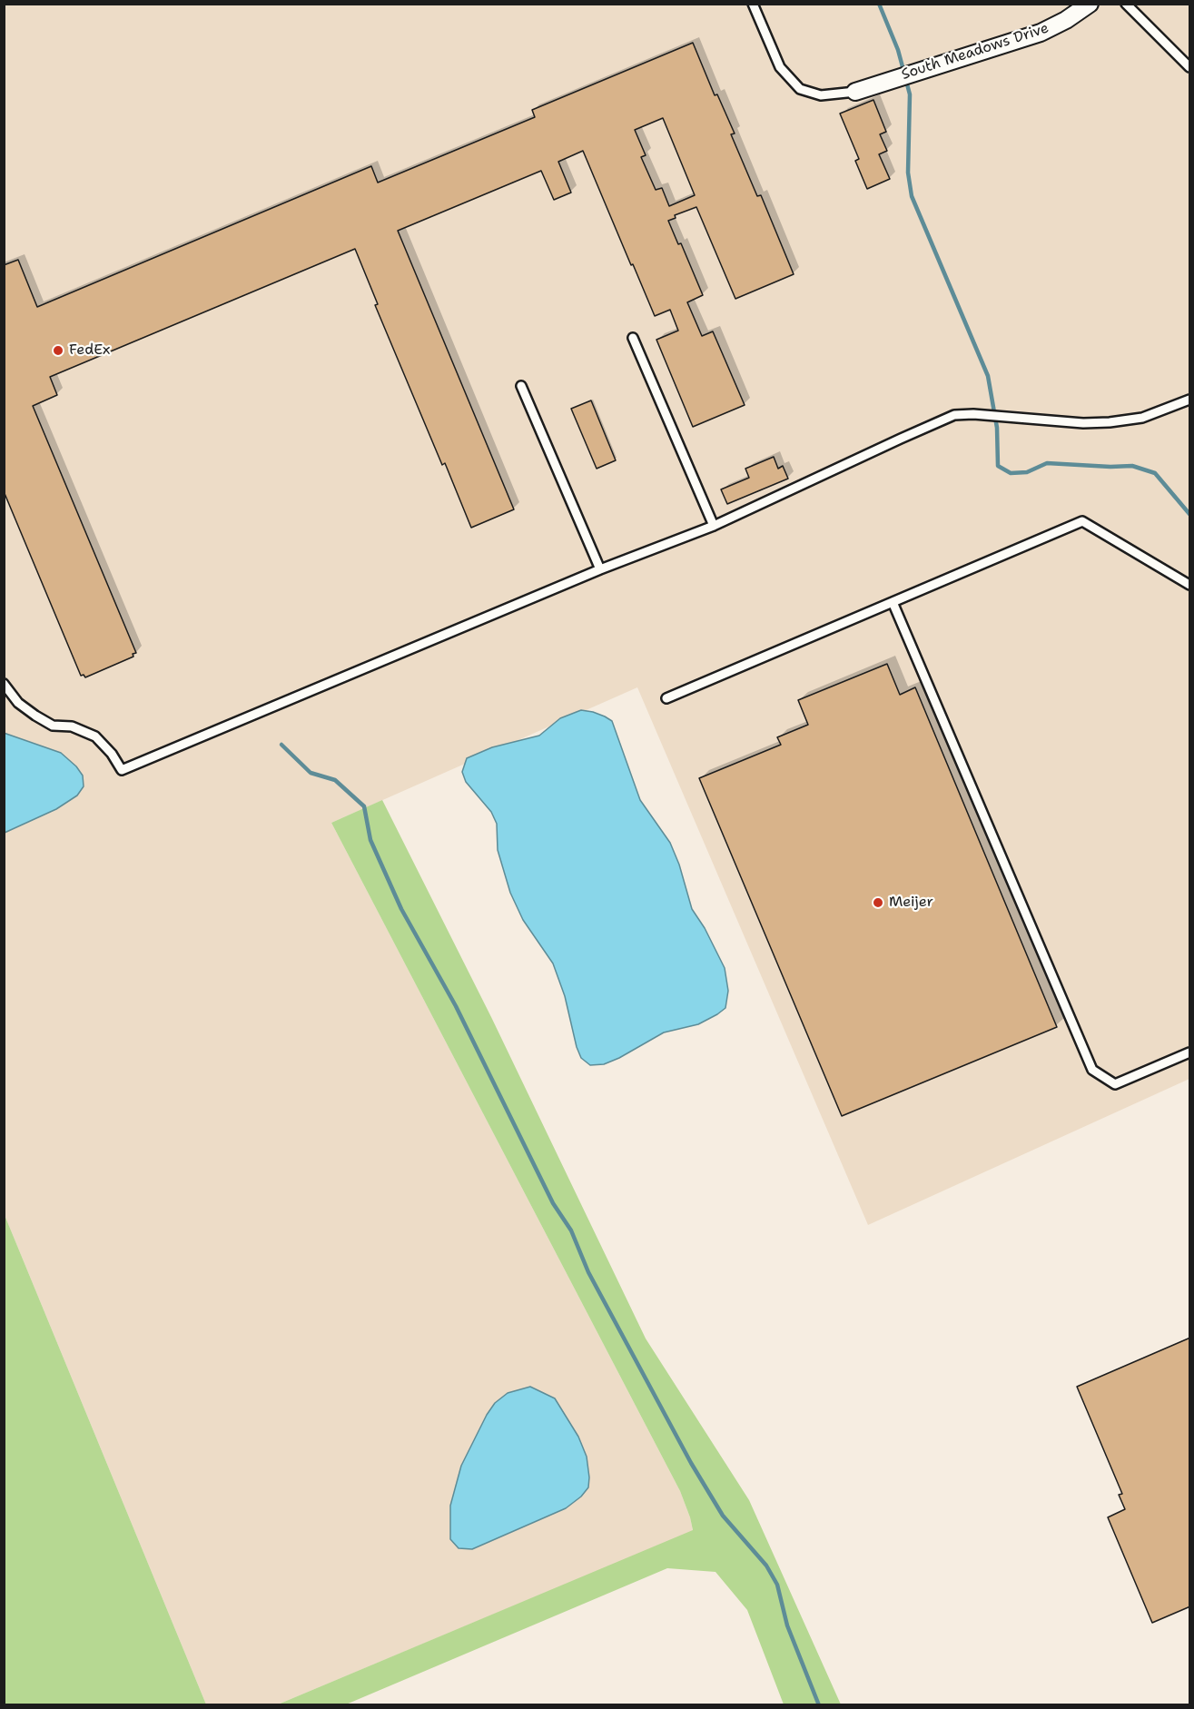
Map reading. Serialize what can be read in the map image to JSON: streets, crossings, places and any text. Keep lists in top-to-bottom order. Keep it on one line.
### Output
{"streets":{"street":["South Meadows Drive"]},"places":["FedEx","Meijer"]}
